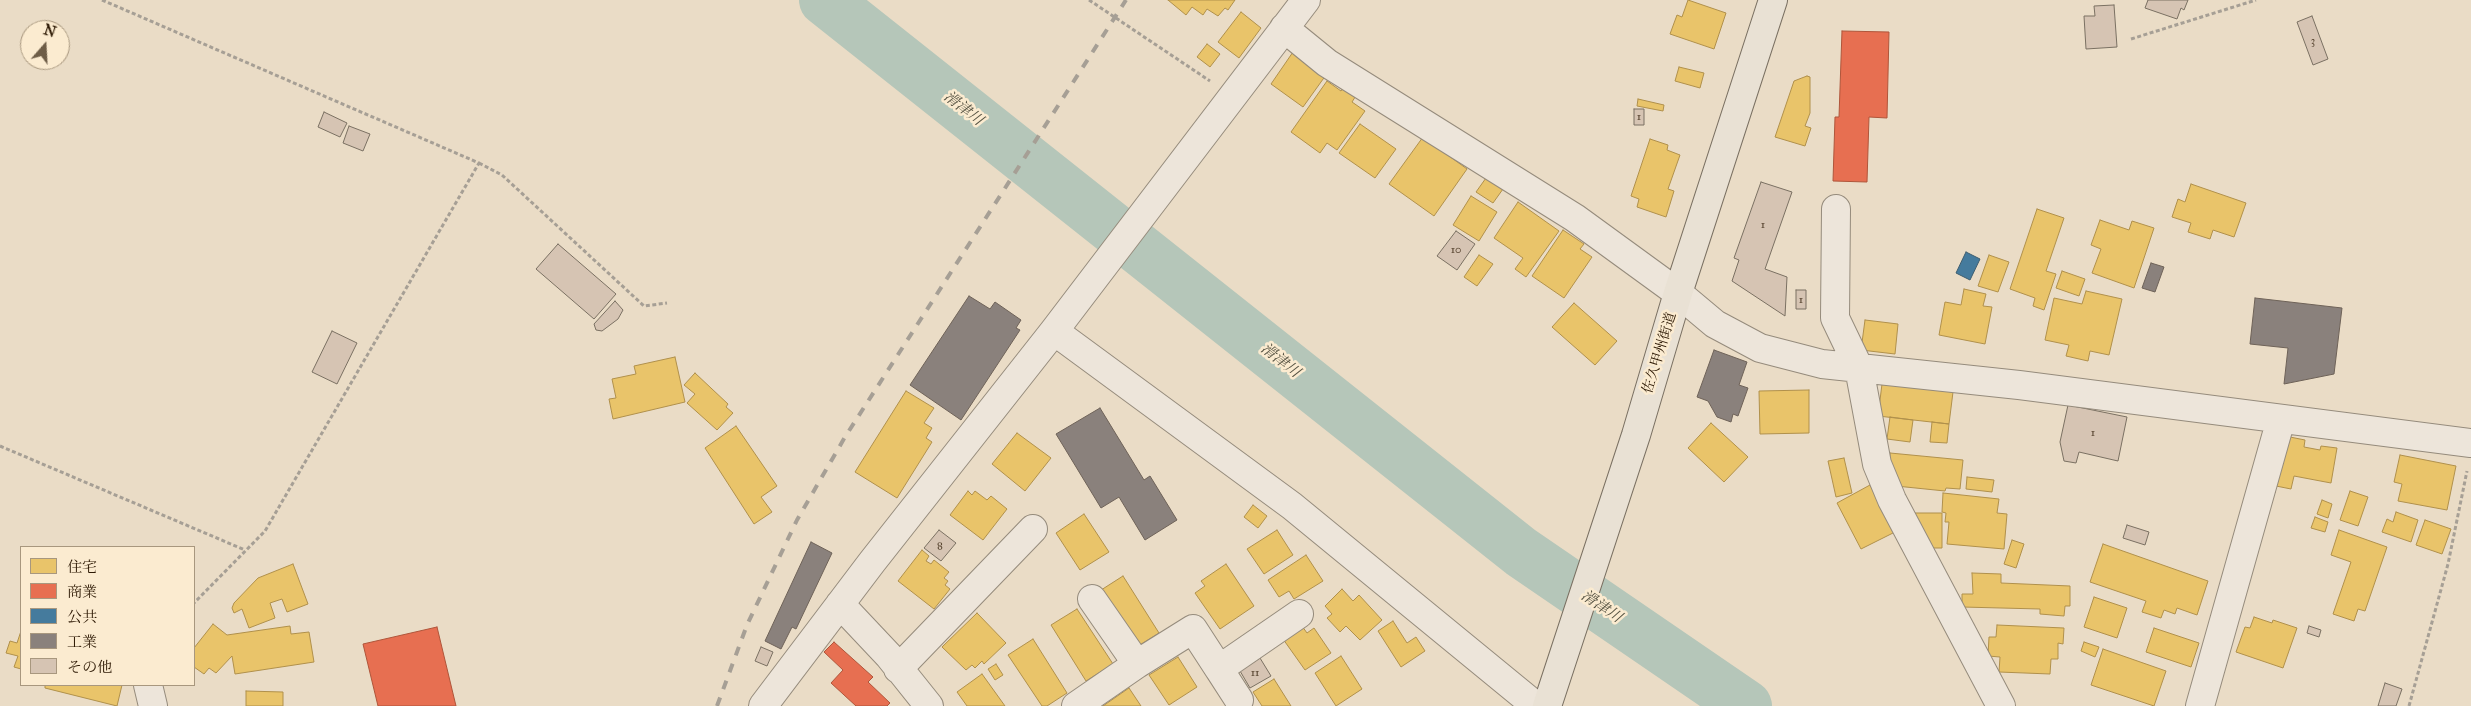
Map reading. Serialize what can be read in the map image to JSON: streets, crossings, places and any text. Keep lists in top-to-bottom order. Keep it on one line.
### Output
{"streets":{"main road":["佐久甲州街道"]},"water":["滑津川"],"house_numbers":["3","1","1","10","1","1","8","11"],"legend":["住宅","商業","公共","工業","その他"],"north":"top"}
